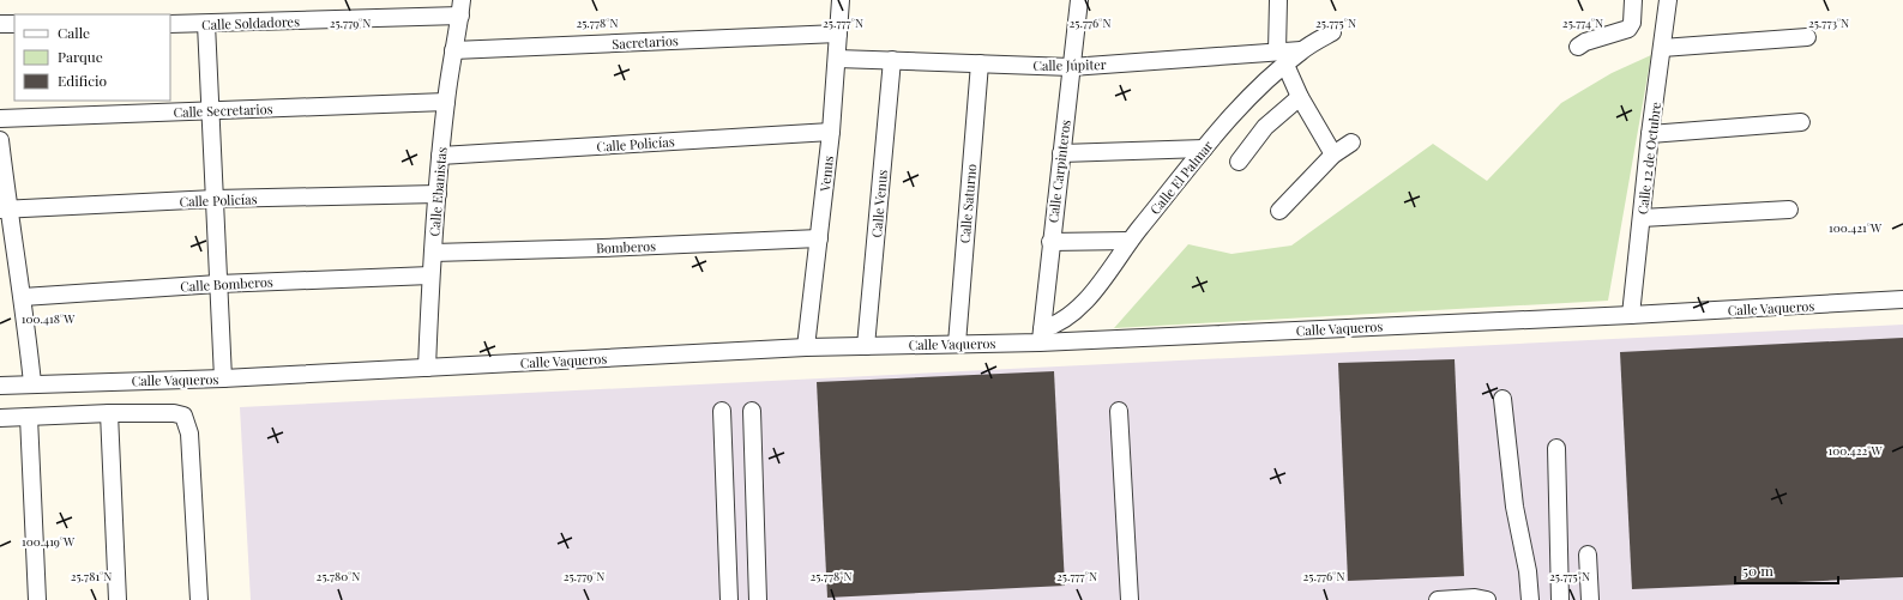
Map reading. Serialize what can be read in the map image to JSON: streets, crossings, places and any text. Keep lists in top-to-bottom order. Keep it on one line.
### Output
{"streets":{"street":["Calle Soldadores","Sacretarios","Calle Júpiter","Calle Secretarios","Calle Policías","Calle 12 de Octubre","Calle Carpinteros","Venus","Calle El Palmar","Calle Ebanistas","Calle Venus","Calle Saturno","Bomberos","Calle Bomberos","Calle Vaqueros"]},"crossings":[["Calle Soldadores","Calle Ebanistas"],["Sacretarios","Venus"],["Sacretarios","Calle Ebanistas"],["Calle Júpiter","Calle Carpinteros"],["Calle Júpiter","Venus"],["Calle Júpiter","Calle El Palmar"],["Calle Júpiter","Calle Venus"],["Calle Júpiter","Calle Saturno"],["Calle Secretarios","Calle Ebanistas"],["Calle Policías","Venus"],["Calle Policías","Calle Ebanistas"],["Calle 12 de Octubre","Calle Vaqueros"],["Calle Carpinteros","Calle El Palmar"],["Calle Carpinteros","Calle Vaqueros"],["Venus","Bomberos"],["Venus","Calle Vaqueros"],["Calle El Palmar","Calle Vaqueros"],["Calle Ebanistas","Bomberos"],["Calle Ebanistas","Calle Bomberos"],["Calle Ebanistas","Calle Vaqueros"],["Calle Venus","Calle Vaqueros"],["Calle Saturno","Calle Vaqueros"]],"legend":["Calle","Parque","Edificio"],"scale_bar":"50 m","coordinates":["25.779°N","25.778°N","25.777°N","25.776°N","25.775°N","25.774°N","25.773°N","100.421°W","100.418°W","100.422°W","100.419°W","25.781°N","25.780°N"]}
